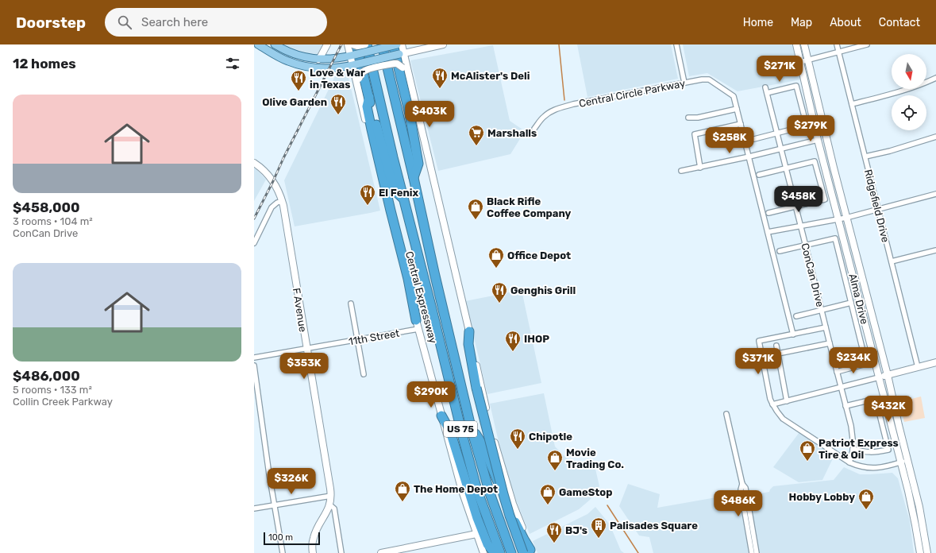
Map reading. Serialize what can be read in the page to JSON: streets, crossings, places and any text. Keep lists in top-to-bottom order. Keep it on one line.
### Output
{"streets":{"highway":["Central Expressway","US 75"],"main road":["Alma Drive","F Avenue"],"street":["Central Circle Parkway","Ridgefield Drive","ConCan Drive","11th Street"]},"crossings":[["Central Expressway","11th Street"],["F Avenue","11th Street"]],"places":{"restaurant":["McAlister's Deli","Love & War in Texas","Olive Garden","El Fenix","Genghis Grill","IHOP","Chipotle","BJ's"],"supermarket":["Marshalls"],"shop":["Black Rifle Coffee Company","Office Depot","Patriot Express Tire & Oil","Movie Trading Co.","The Home Depot","GameStop","Hobby Lobby"],"building":["Palisades Square"]},"scale_bar":"100 m","north":"bottom","page":{"header":"Doorstep","search":"Search here","nav":["Home","Map","About","Contact"],"heading":"12 homes","price":["$271K","$403K","$279K","$258K","$458K","$234K","$371K","$353K","$290K","$432K","$326K","$486K"],"list":[{"name":"$458,000","note":"3 rooms · 104 m² · ConCan Drive"},{"name":"$486,000","note":"5 rooms · 133 m² · Collin Creek Parkway"}],"scale":"100 m"}}
